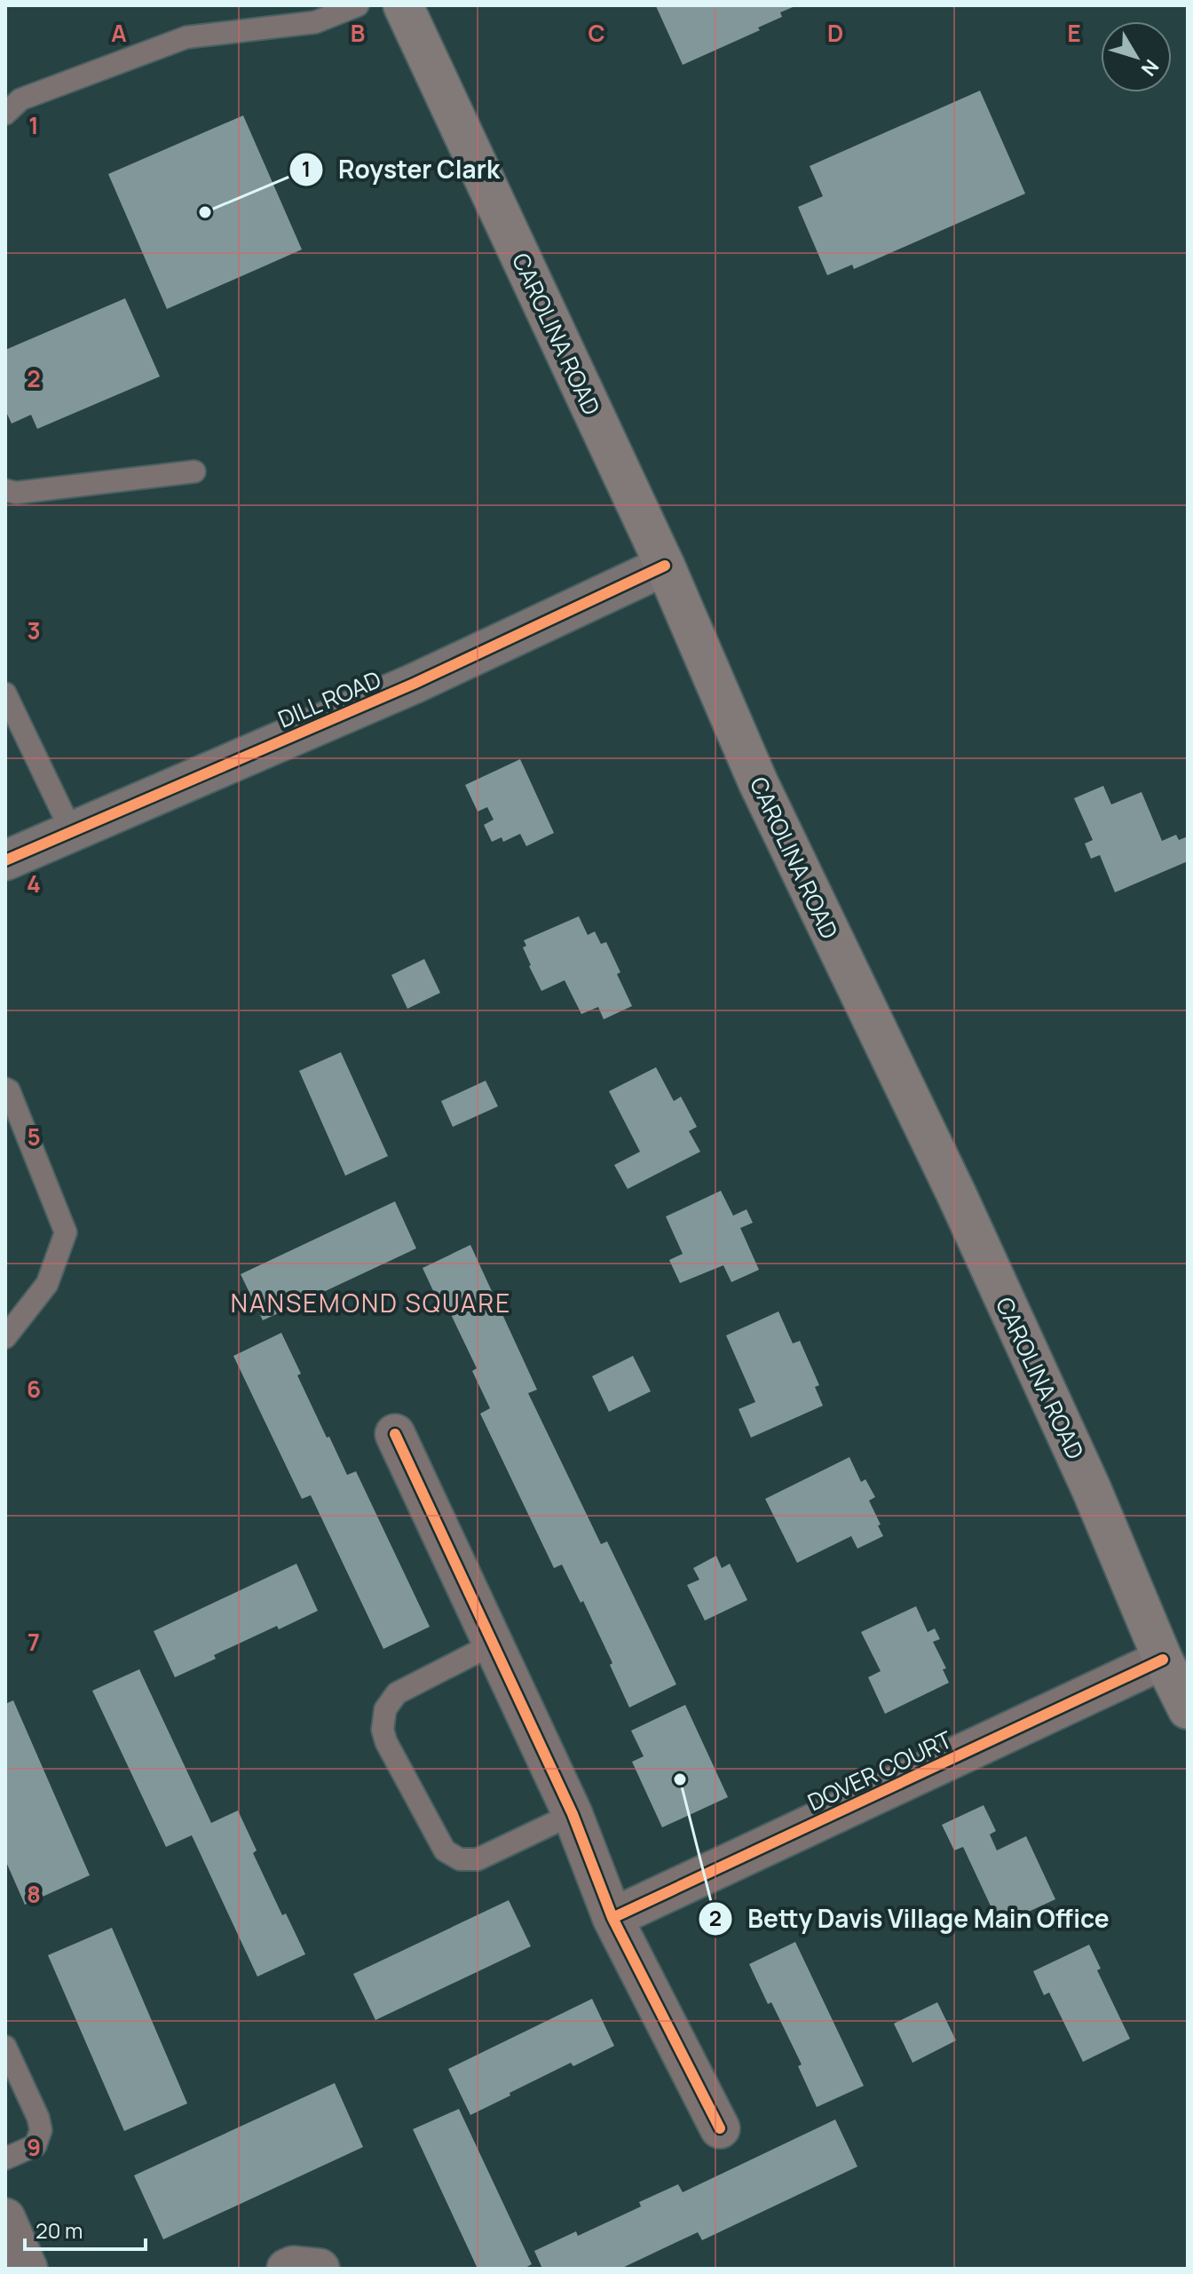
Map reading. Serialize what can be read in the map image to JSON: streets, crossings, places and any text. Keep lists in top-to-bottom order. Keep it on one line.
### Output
{"streets":{"main road":["CAROLINA ROAD"],"street":["DILL ROAD","DOVER COURT"]},"crossings":[["CAROLINA ROAD","DILL ROAD"],["CAROLINA ROAD","DOVER COURT"]],"districts":["NANSEMOND SQUARE"],"places":["Royster Clark","Betty Davis Village Main Office"],"scale_bar":"20 m","north":"bottom right","grid":{"columns":["A","B","C","D","E"],"rows":["1","2","3","4","5","6","7","8","9"]}}
